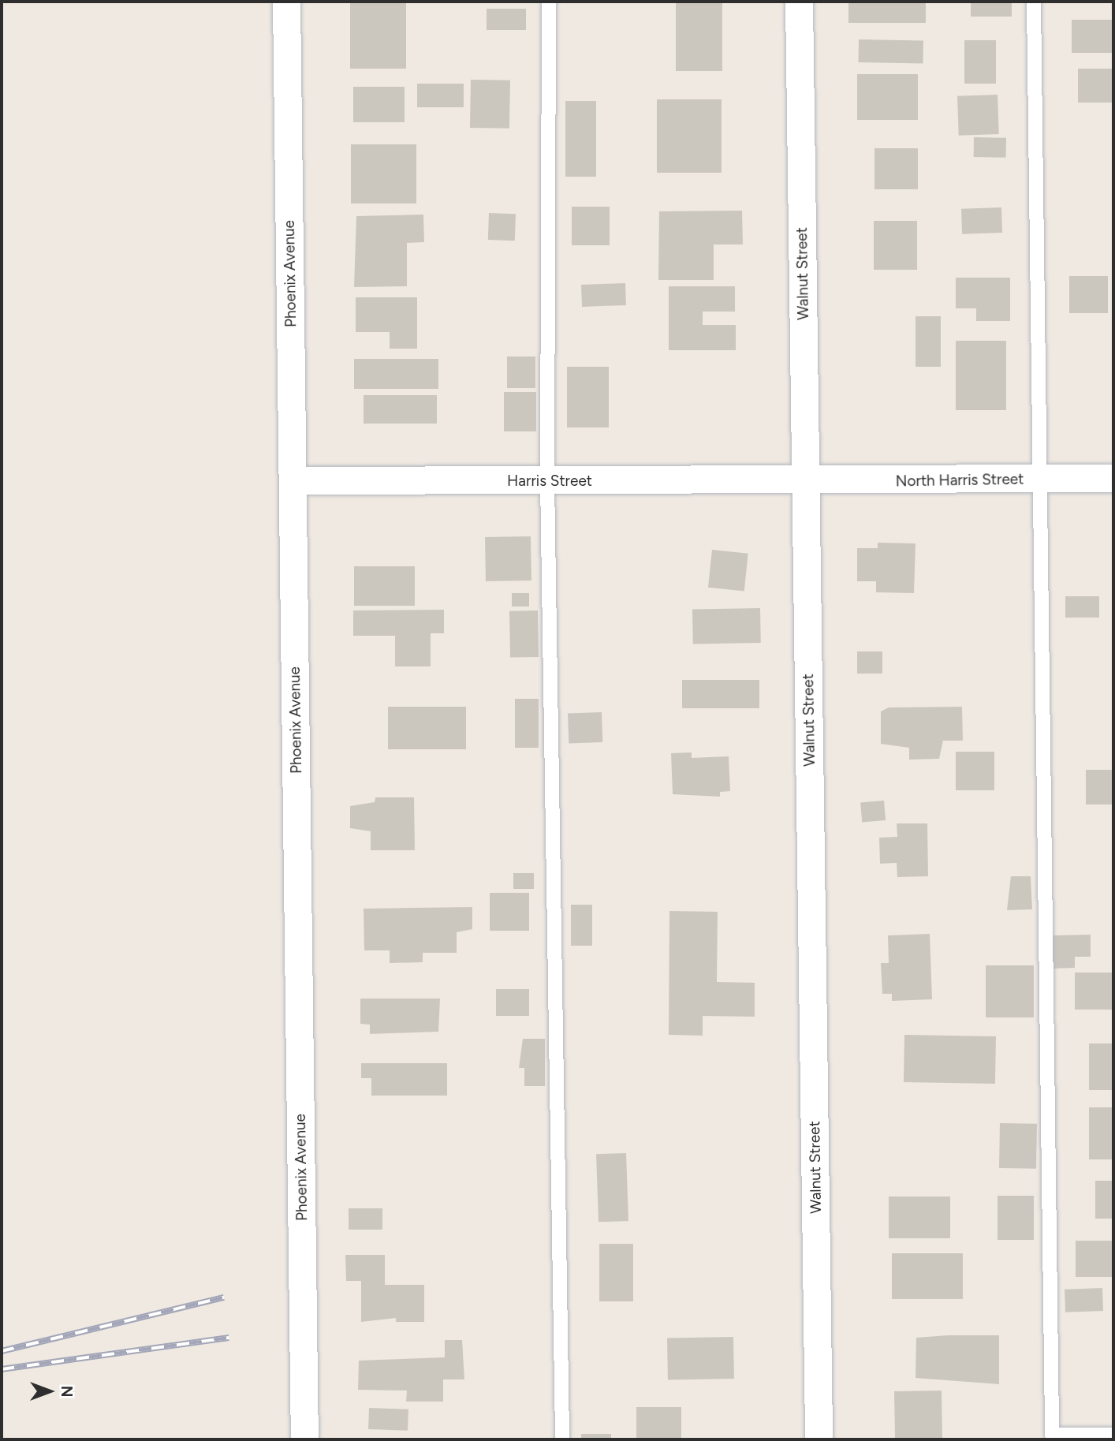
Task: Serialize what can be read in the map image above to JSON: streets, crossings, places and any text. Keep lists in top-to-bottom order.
{
  "streets": {
    "street": [
      "Phoenix Avenue",
      "Walnut Street",
      "North Harris Street",
      "Harris Street"
    ]
  },
  "crossings": [
    ["Phoenix Avenue", "Harris Street"],
    ["Walnut Street", "North Harris Street"],
    ["Walnut Street", "Harris Street"],
    ["North Harris Street", "Harris Street"]
  ],
  "north": "right"
}
